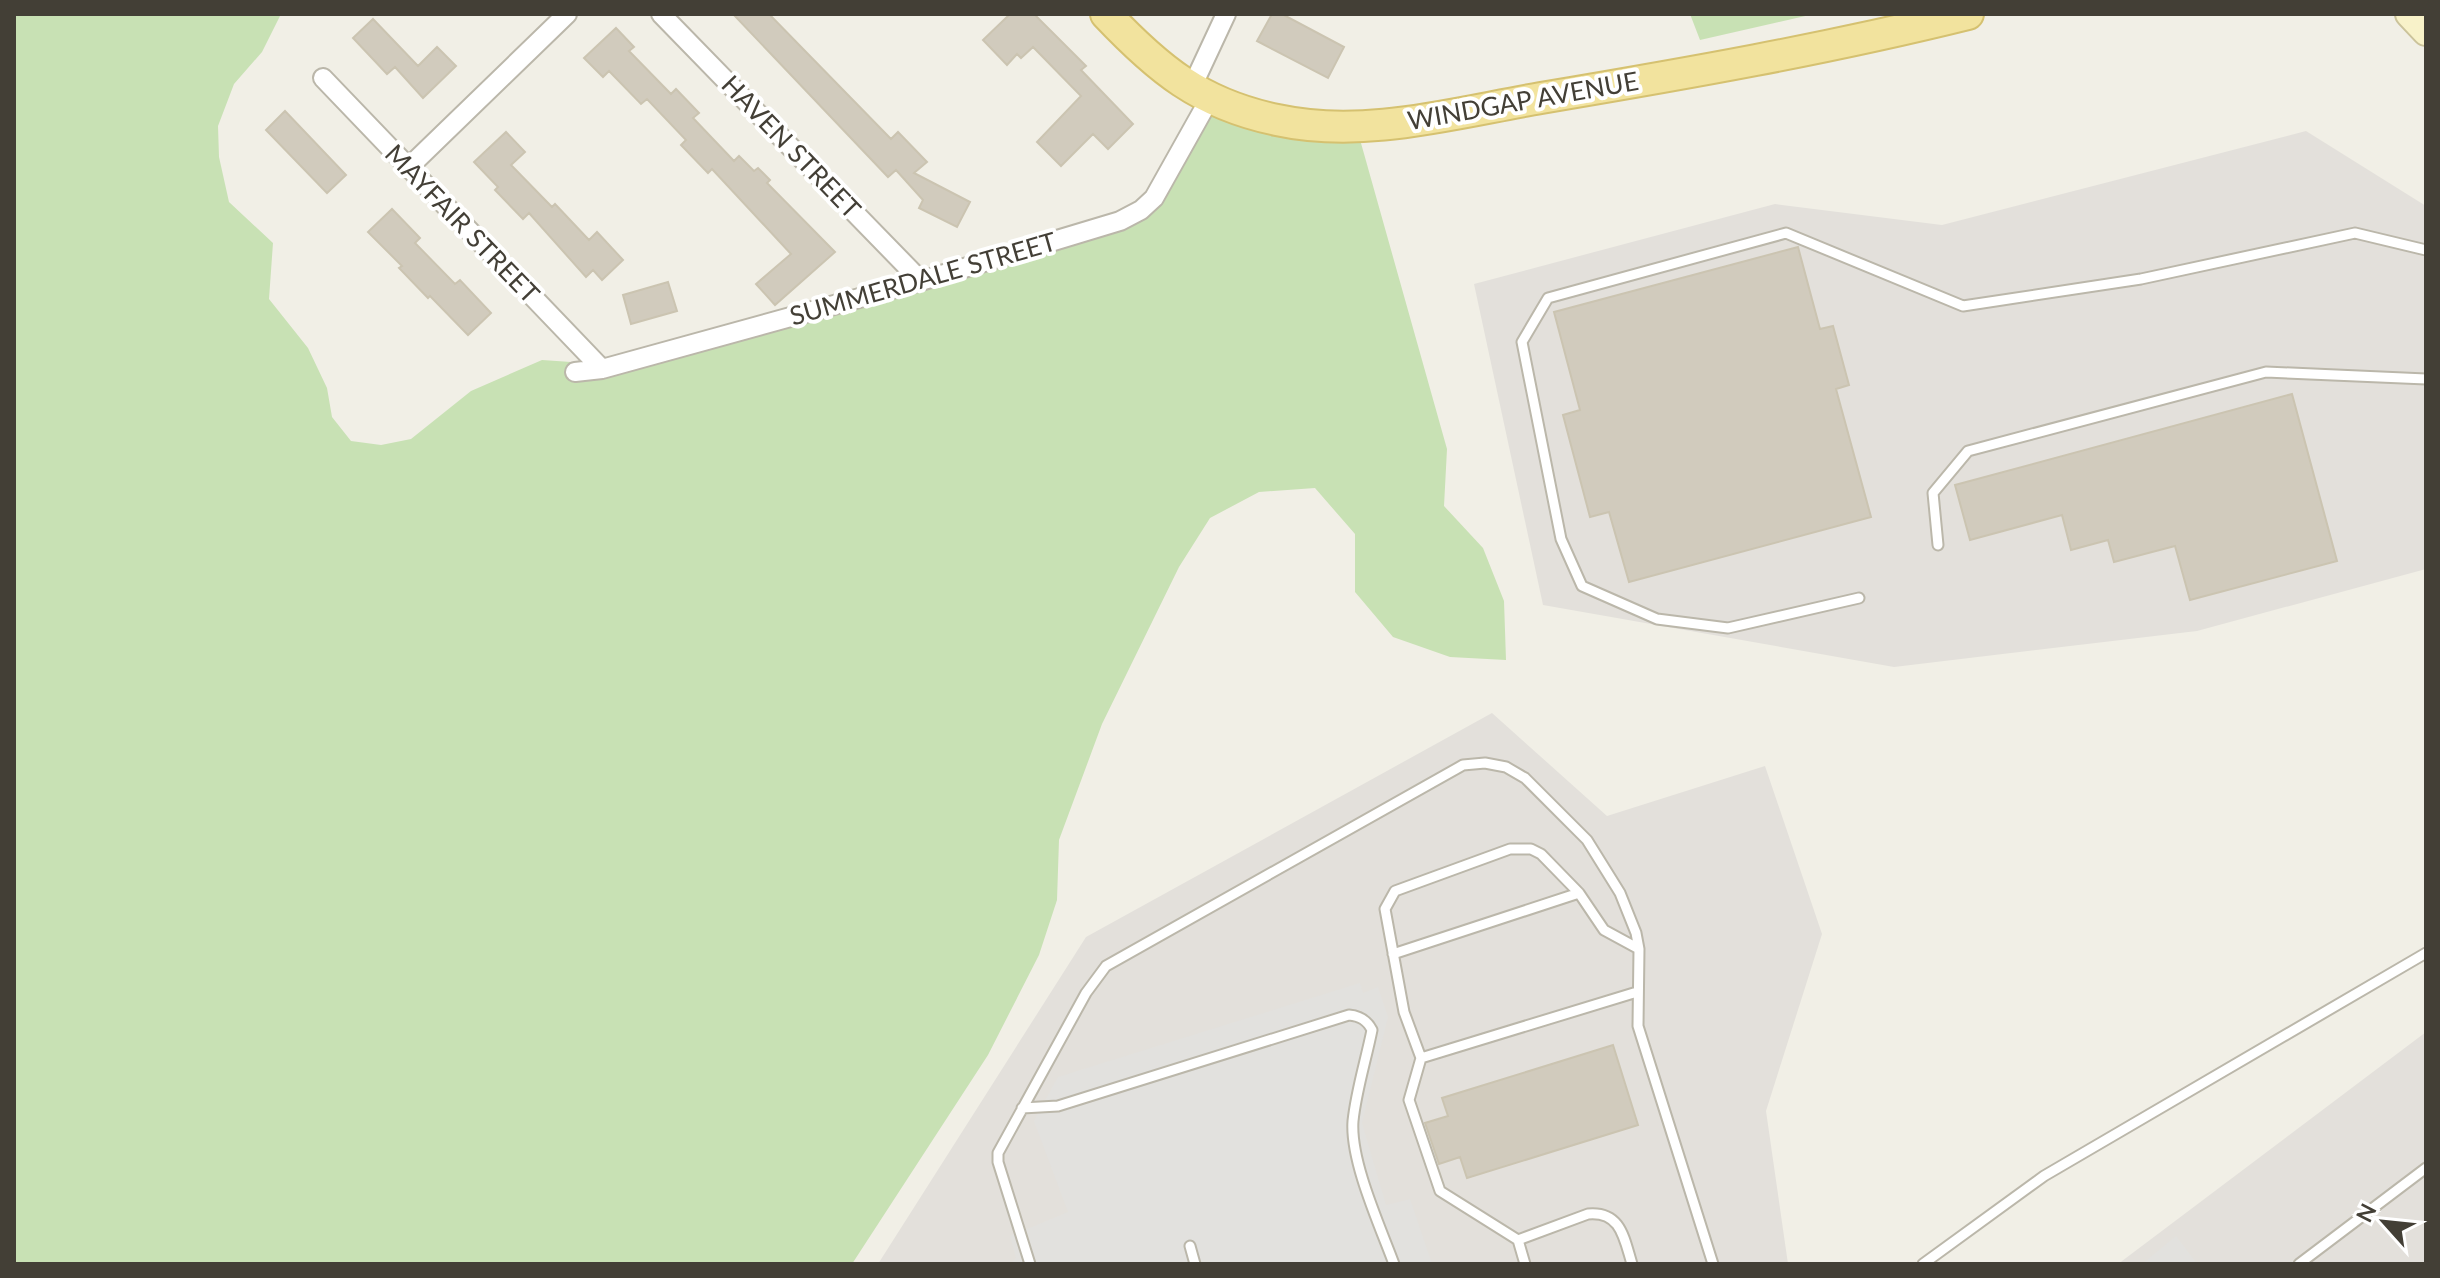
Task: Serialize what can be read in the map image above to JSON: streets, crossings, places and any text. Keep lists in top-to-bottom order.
{
  "streets": {
    "main road": ["WINDGAP AVENUE"],
    "street": ["HAVEN STREET", "MAYFAIR STREET", "SUMMERDALE STREET"]
  },
  "crossings": [
    ["WINDGAP AVENUE", "SUMMERDALE STREET"],
    ["HAVEN STREET", "SUMMERDALE STREET"],
    ["MAYFAIR STREET", "SUMMERDALE STREET"]
  ],
  "north": "top left"
}
